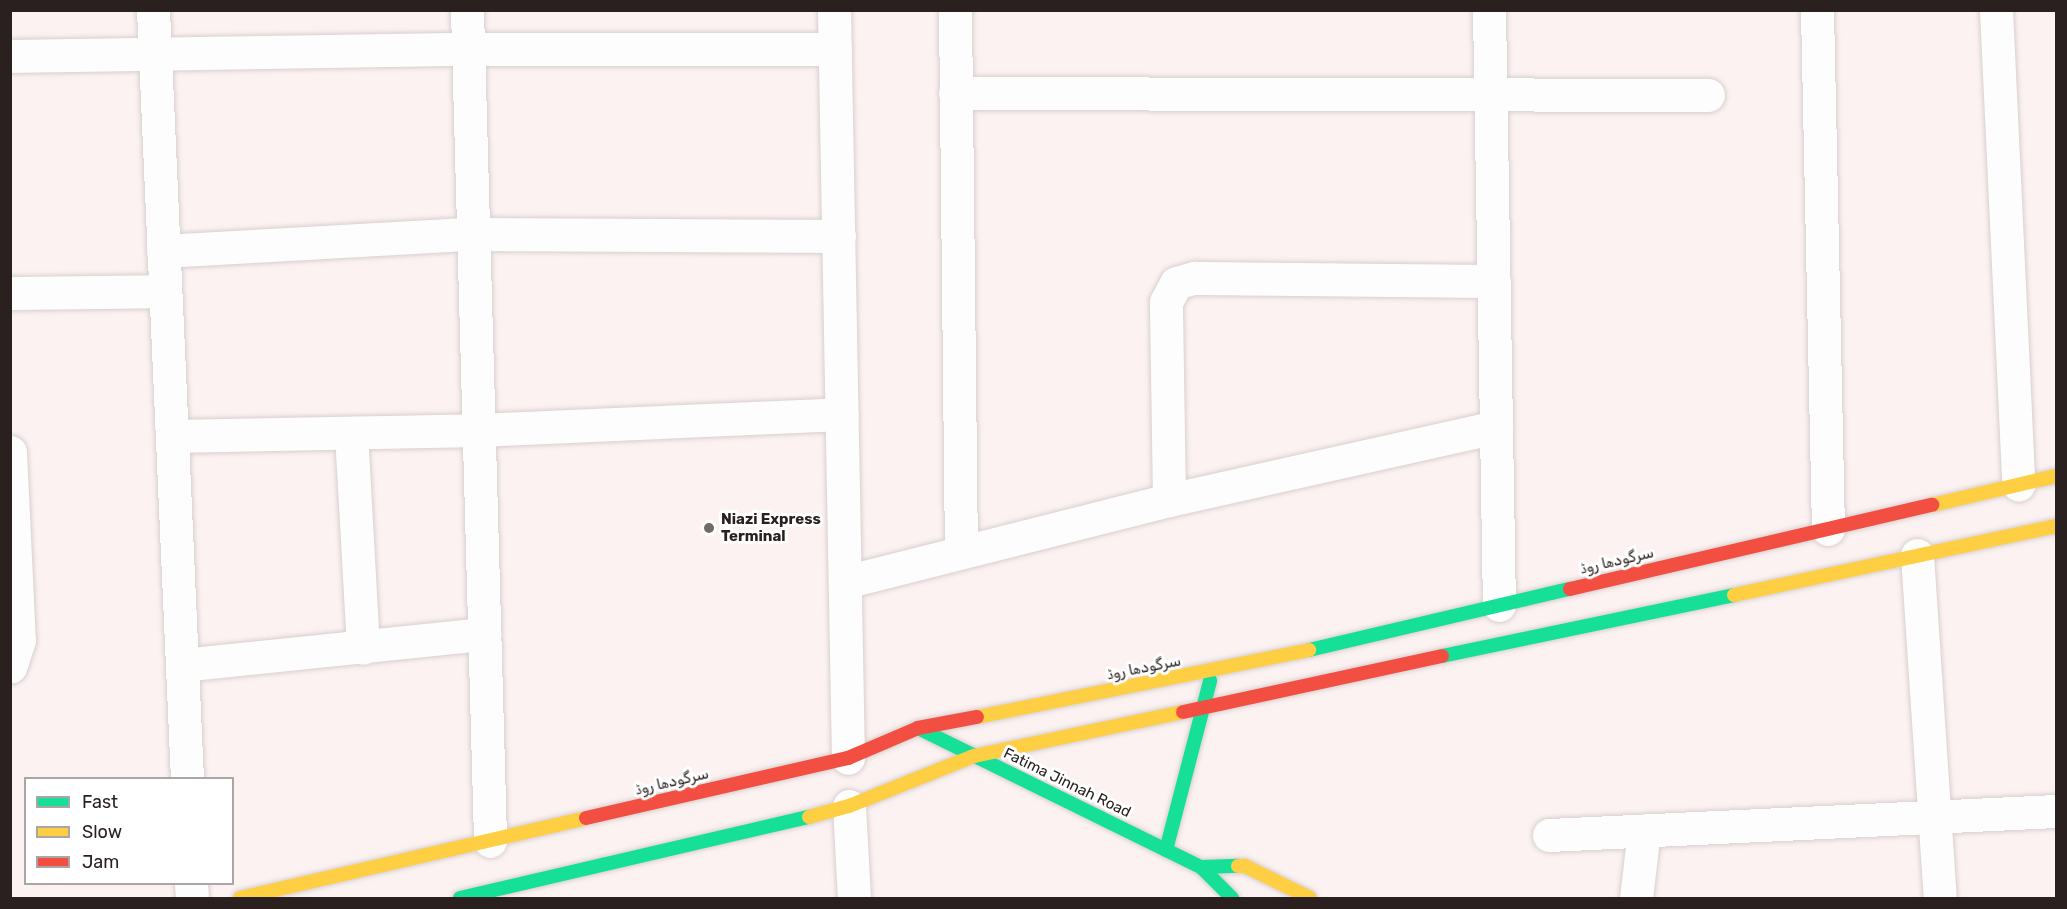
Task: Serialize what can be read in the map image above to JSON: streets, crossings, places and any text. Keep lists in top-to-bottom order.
{
  "streets": {
    "main road": ["سرگودھا روڈ", "Fatima Jinnah Road"]
  },
  "crossings": [
    ["سرگودھا روڈ", "Fatima Jinnah Road"]
  ],
  "places": ["Niazi Express Terminal"],
  "legend": ["Fast", "Slow", "Jam"]
}
